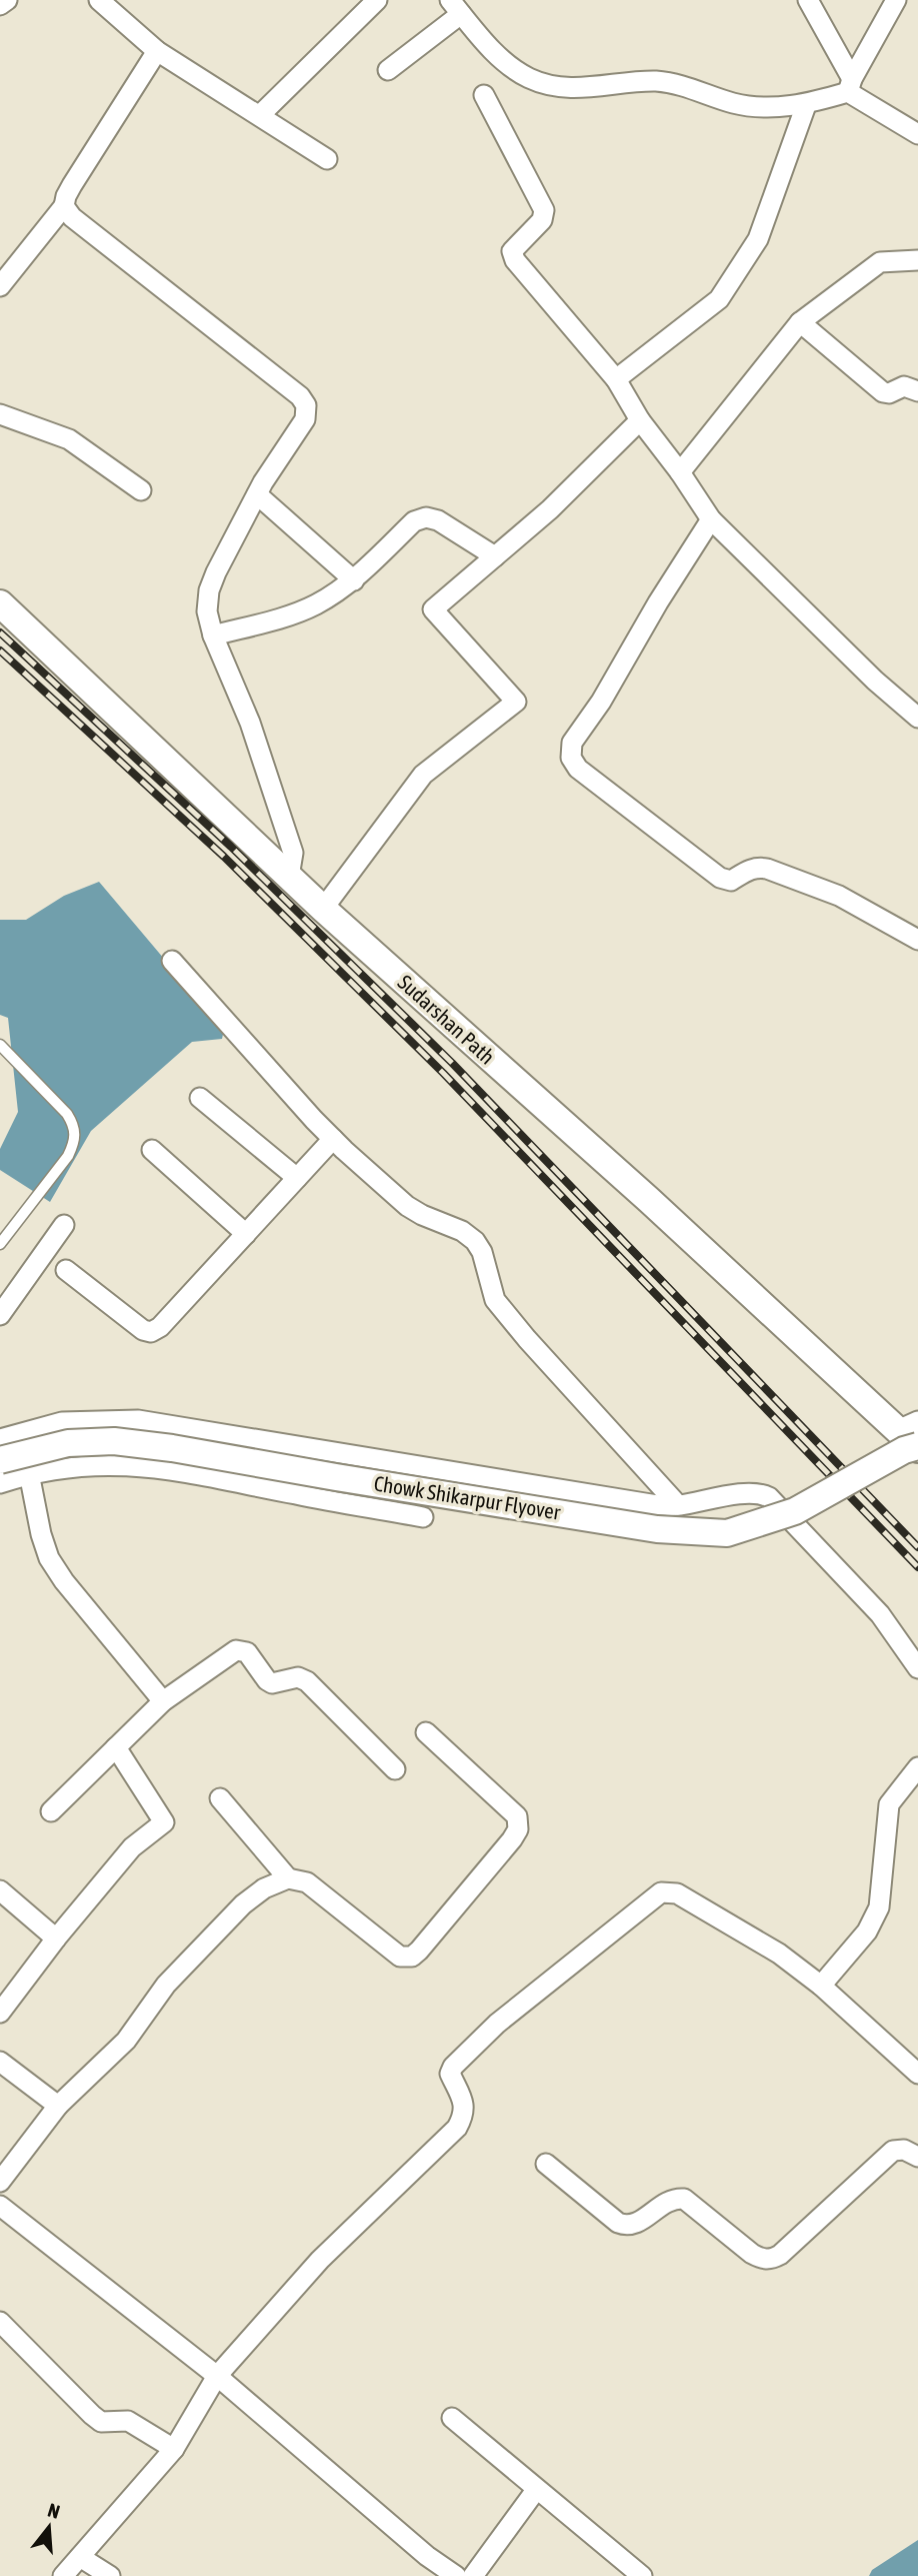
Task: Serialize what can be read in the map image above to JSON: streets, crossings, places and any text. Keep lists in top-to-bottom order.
{
  "streets": {
    "main road": ["Sudarshan Path", "Chowk Shikarpur Flyover"]
  },
  "crossings": [
    ["Sudarshan Path", "Chowk Shikarpur Flyover"]
  ],
  "north": "top"
}
